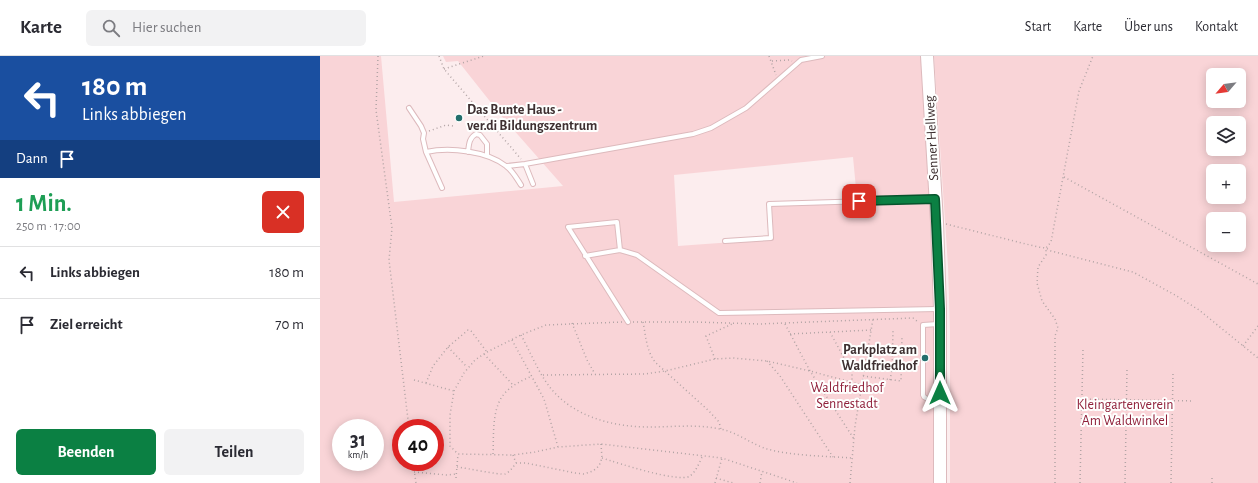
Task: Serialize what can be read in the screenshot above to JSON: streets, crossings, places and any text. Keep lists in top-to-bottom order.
{
  "streets": {
    "street": ["Senner Hellweg"]
  },
  "parks": ["Waldfriedhof Sennestadt", "Kleingartenverein Am Waldwinkel"],
  "places": ["Das Bunte Haus - ver.di Bildungszentrum", "Parkplatz am Waldfriedhof"],
  "north": "bottom left",
  "page": {
    "header": "Karte",
    "search": "Hier suchen",
    "nav": [
      "Start",
      "Karte",
      "Über uns",
      "Kontakt"
    ],
    "turn": ["180 m", "Links abbiegen"],
    "map_buttons": ["+", "−"],
    "then": "Dann",
    "heading": ["1 Min.", "250 m · 17:00"],
    "list": [
      {
        "name": "Links abbiegen",
        "value": "180 m"
      },
      {
        "name": "Ziel erreicht",
        "value": "70 m"
      }
    ],
    "speed": "31 km/h",
    "limit": "40",
    "buttons": ["Beenden", "Teilen"]
  }
}
